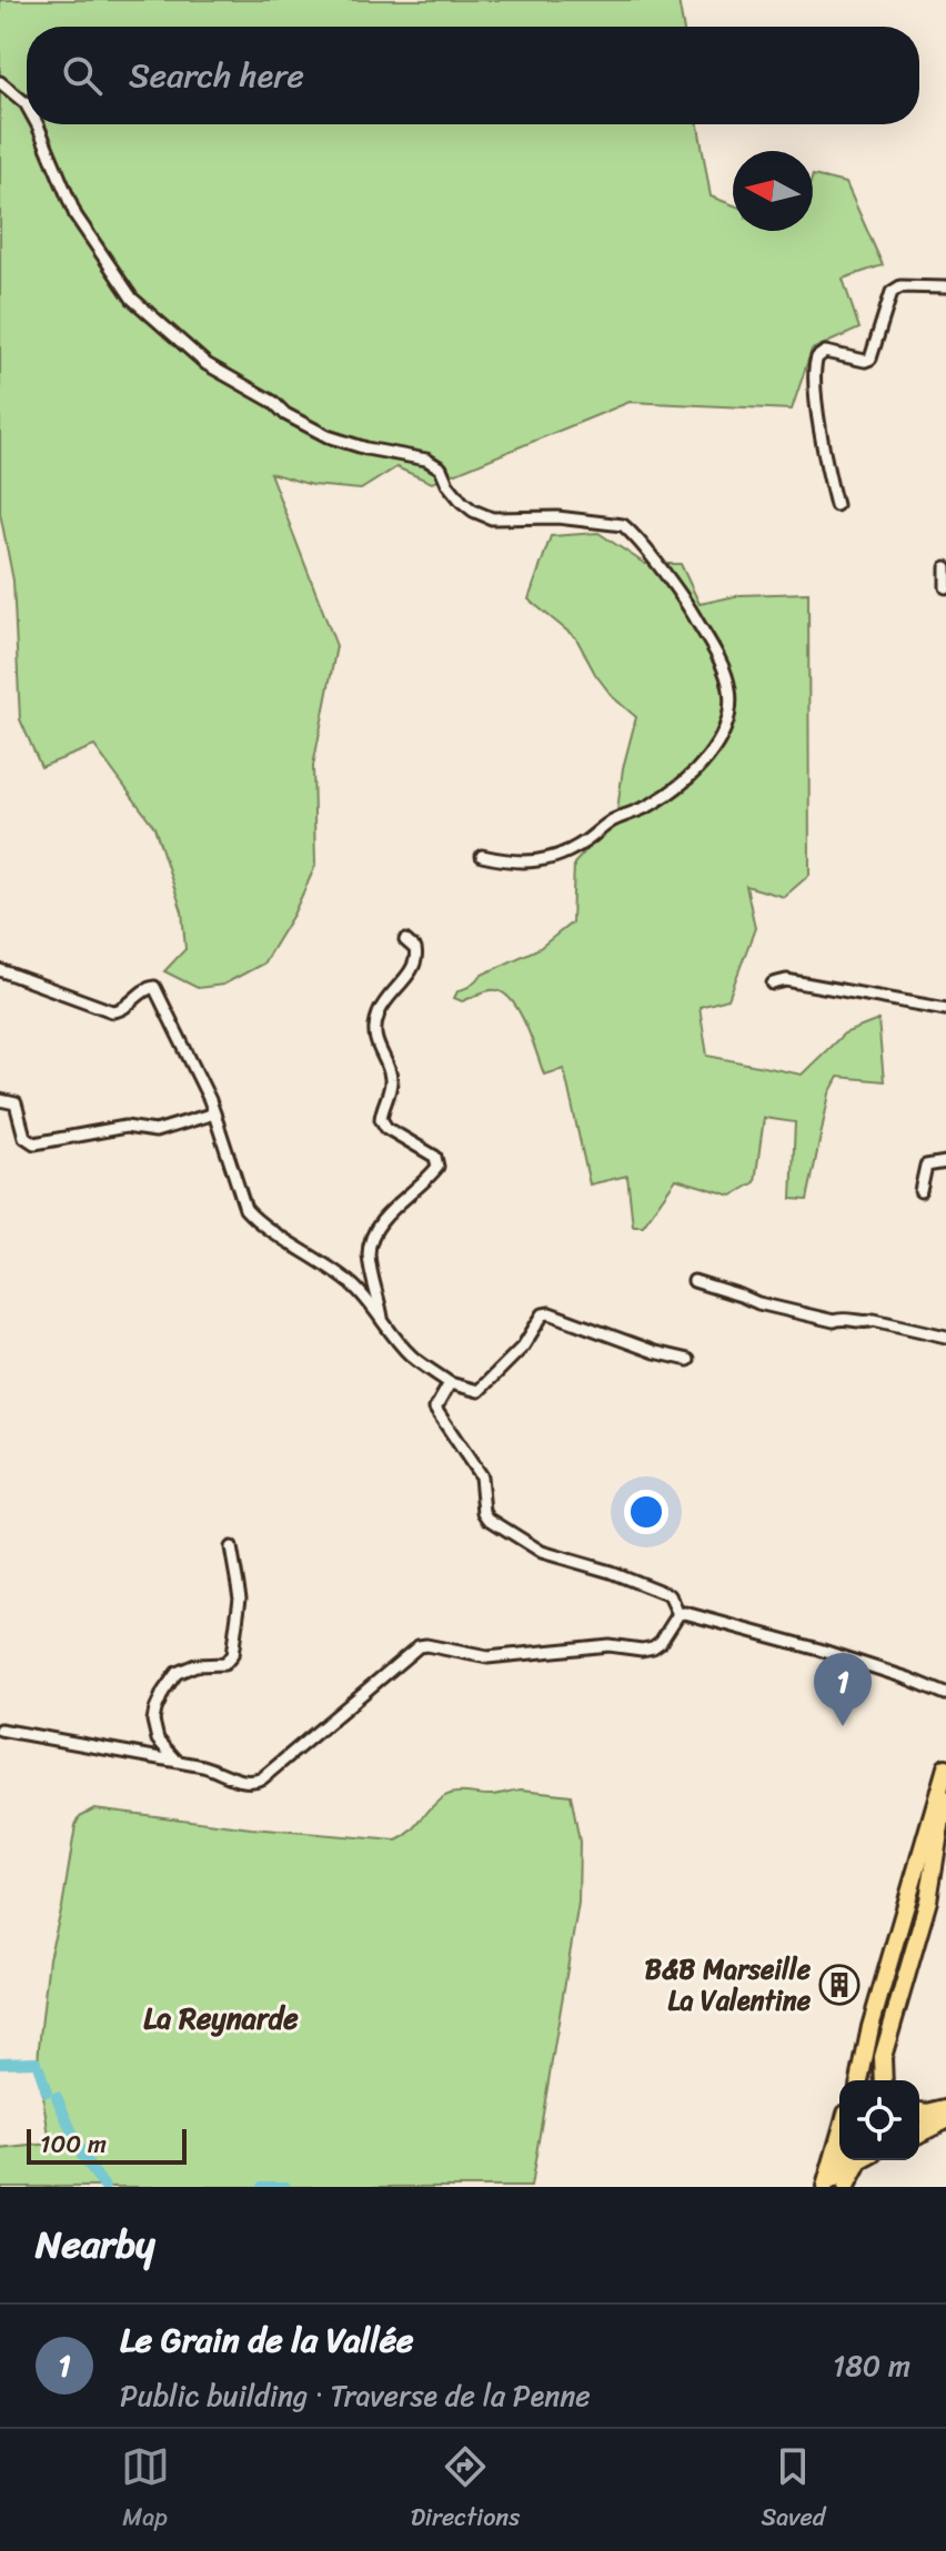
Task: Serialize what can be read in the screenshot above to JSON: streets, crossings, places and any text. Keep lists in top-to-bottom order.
{
  "districts": ["La Reynarde"],
  "places": {
    "building": ["B&B Marseille La Valentine"]
  },
  "scale_bar": "100 m",
  "north": "left",
  "page": {
    "search": "Search here",
    "pins": "1",
    "scale": "100 m",
    "heading": "Nearby",
    "list": [
      {
        "mark": "1",
        "name": "Le Grain de la Vallée",
        "note": "Public building · Traverse de la Penne",
        "value": "180 m"
      }
    ],
    "nav": ["Map", "Directions", "Saved"]
  }
}
